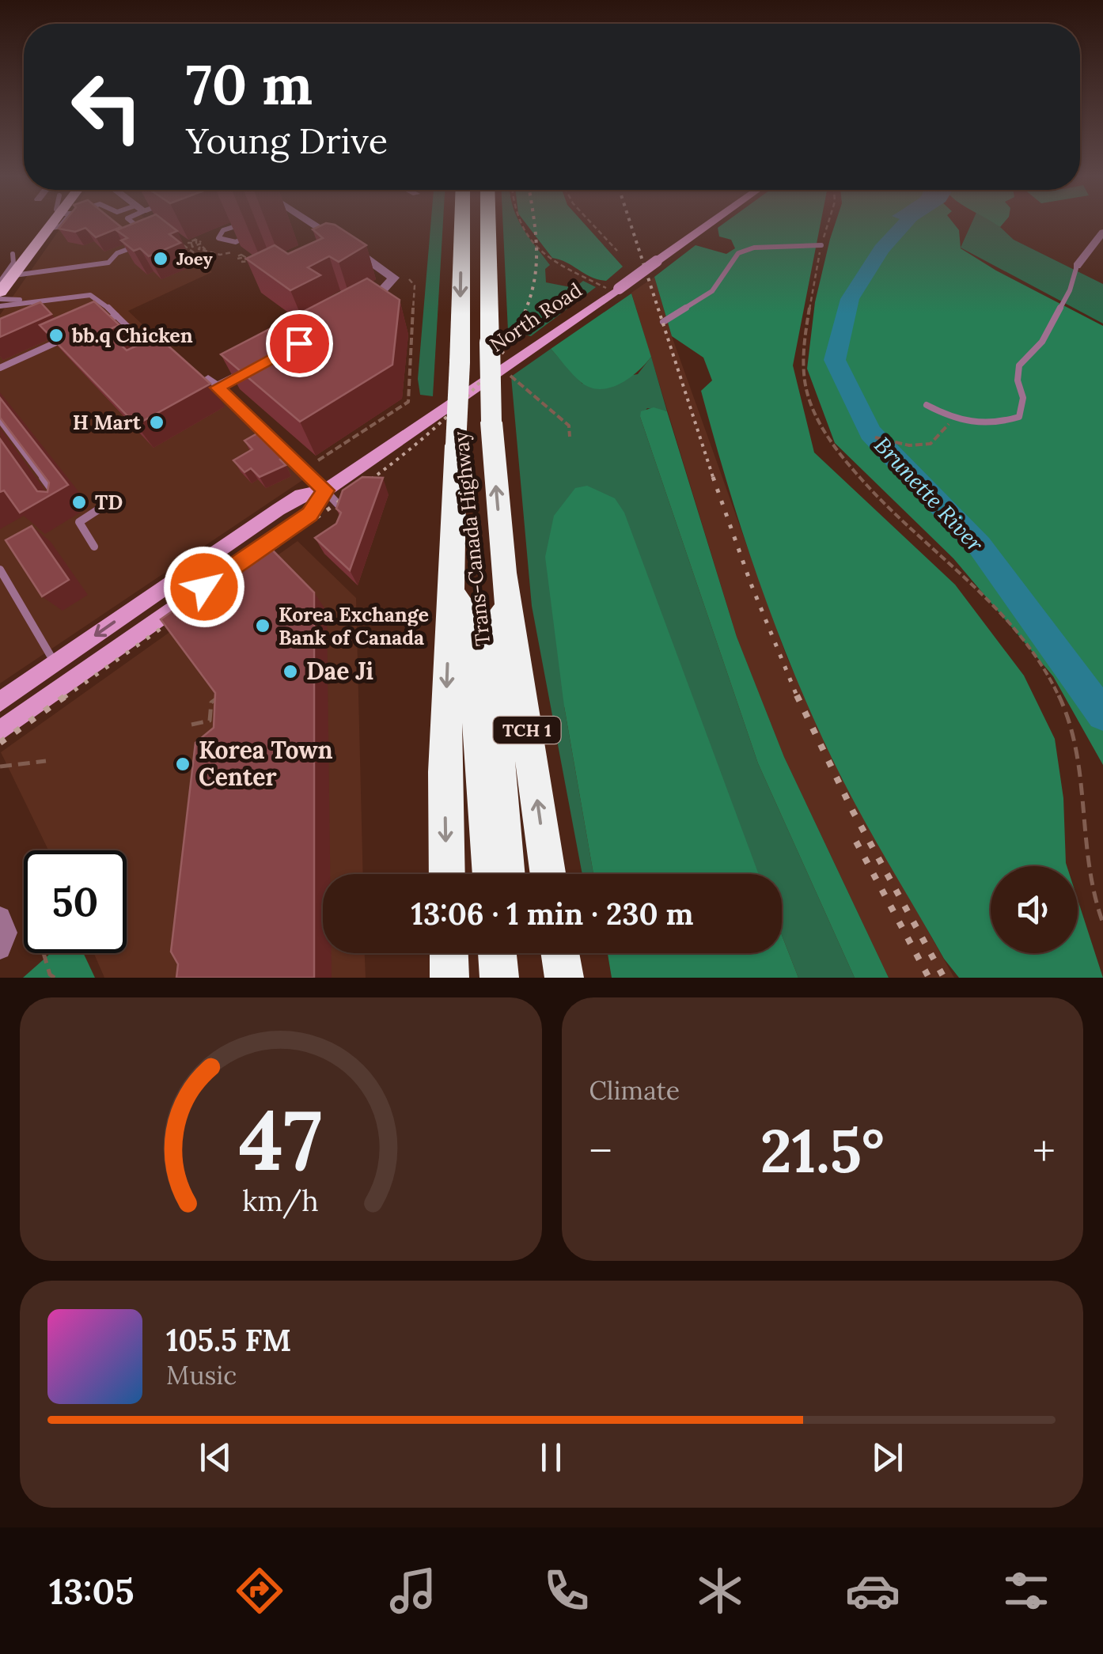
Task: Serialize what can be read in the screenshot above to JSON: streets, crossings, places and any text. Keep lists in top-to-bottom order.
{
  "streets": {
    "highway": ["Trans-Canada Highway", "TCH 1"],
    "main road": ["North Road"]
  },
  "water": ["Brunette River"],
  "places": [
    "Joey",
    "bb.q Chicken",
    "H Mart",
    "TD",
    "Korea Exchange Bank of Canada",
    "Dae Ji",
    "Korea Town Center"
  ],
  "page": {
    "turn": ["70 m", "Young Drive"],
    "limit": "50",
    "trip": "13:06 · 1 min · 230 m",
    "tile": "Climate",
    "heat": ["−", "21.5°", "+"],
    "song": ["105.5 FM", "Music"],
    "tabs": "13:05",
    "gauge": ["47", "km/h"]
  }
}
